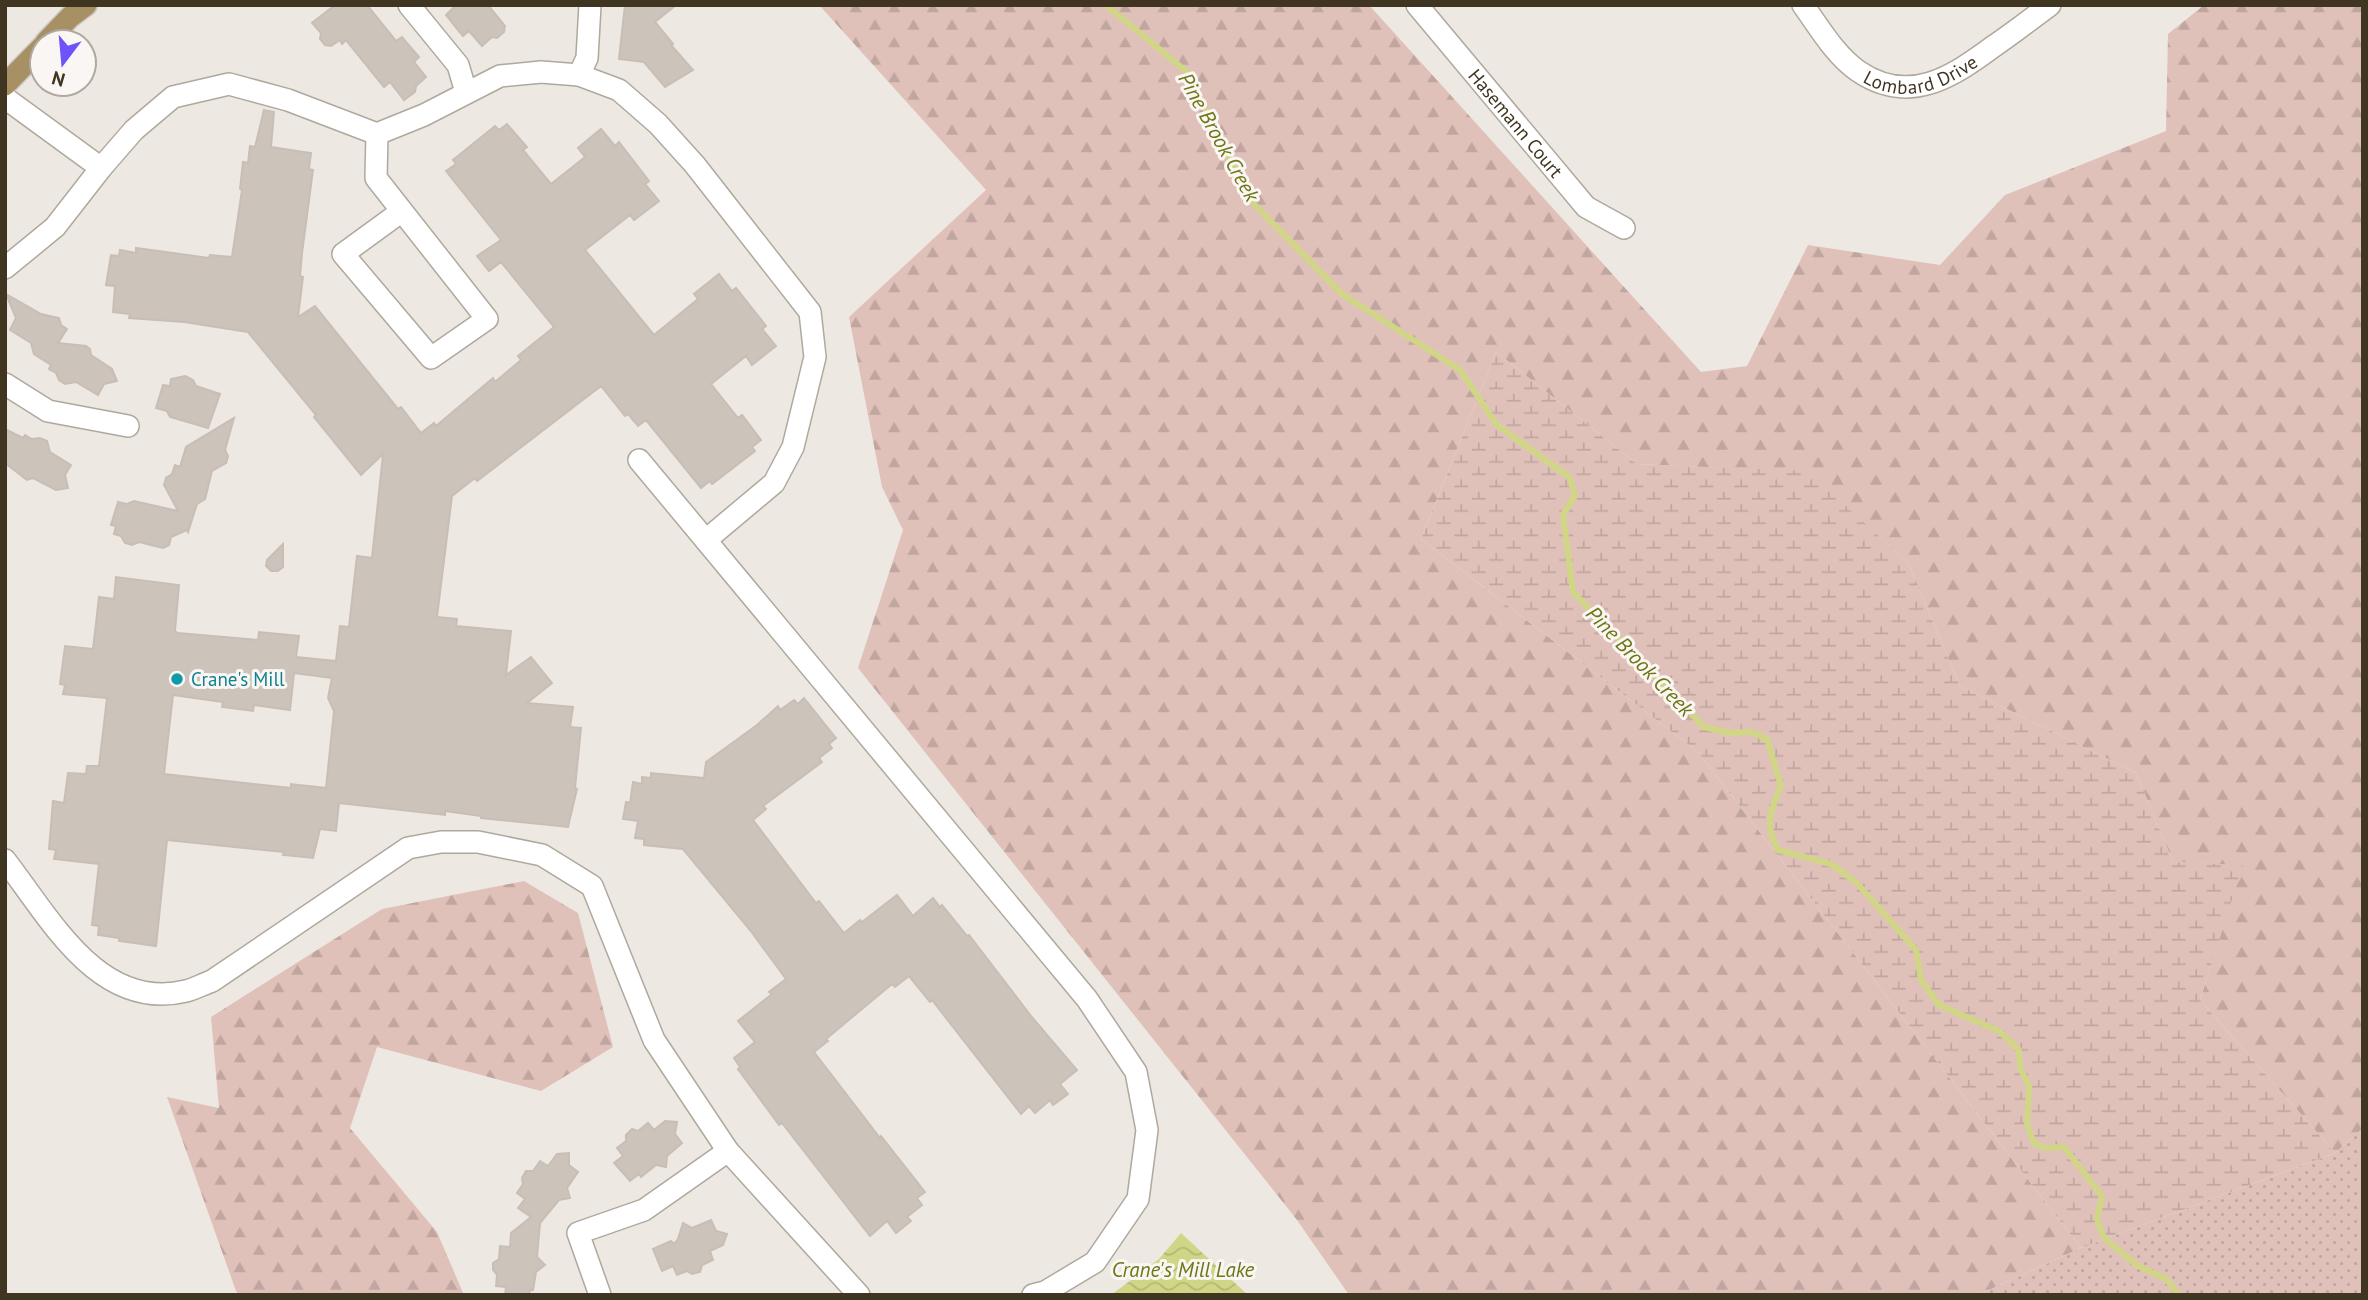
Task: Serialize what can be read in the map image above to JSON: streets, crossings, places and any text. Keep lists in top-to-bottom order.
{
  "streets": {
    "street": ["Lombard Drive", "Hasemann Court"]
  },
  "water": ["Pine Brook Creek", "Crane's Mill Lake"],
  "places": ["Crane's Mill"],
  "north": "bottom"
}
